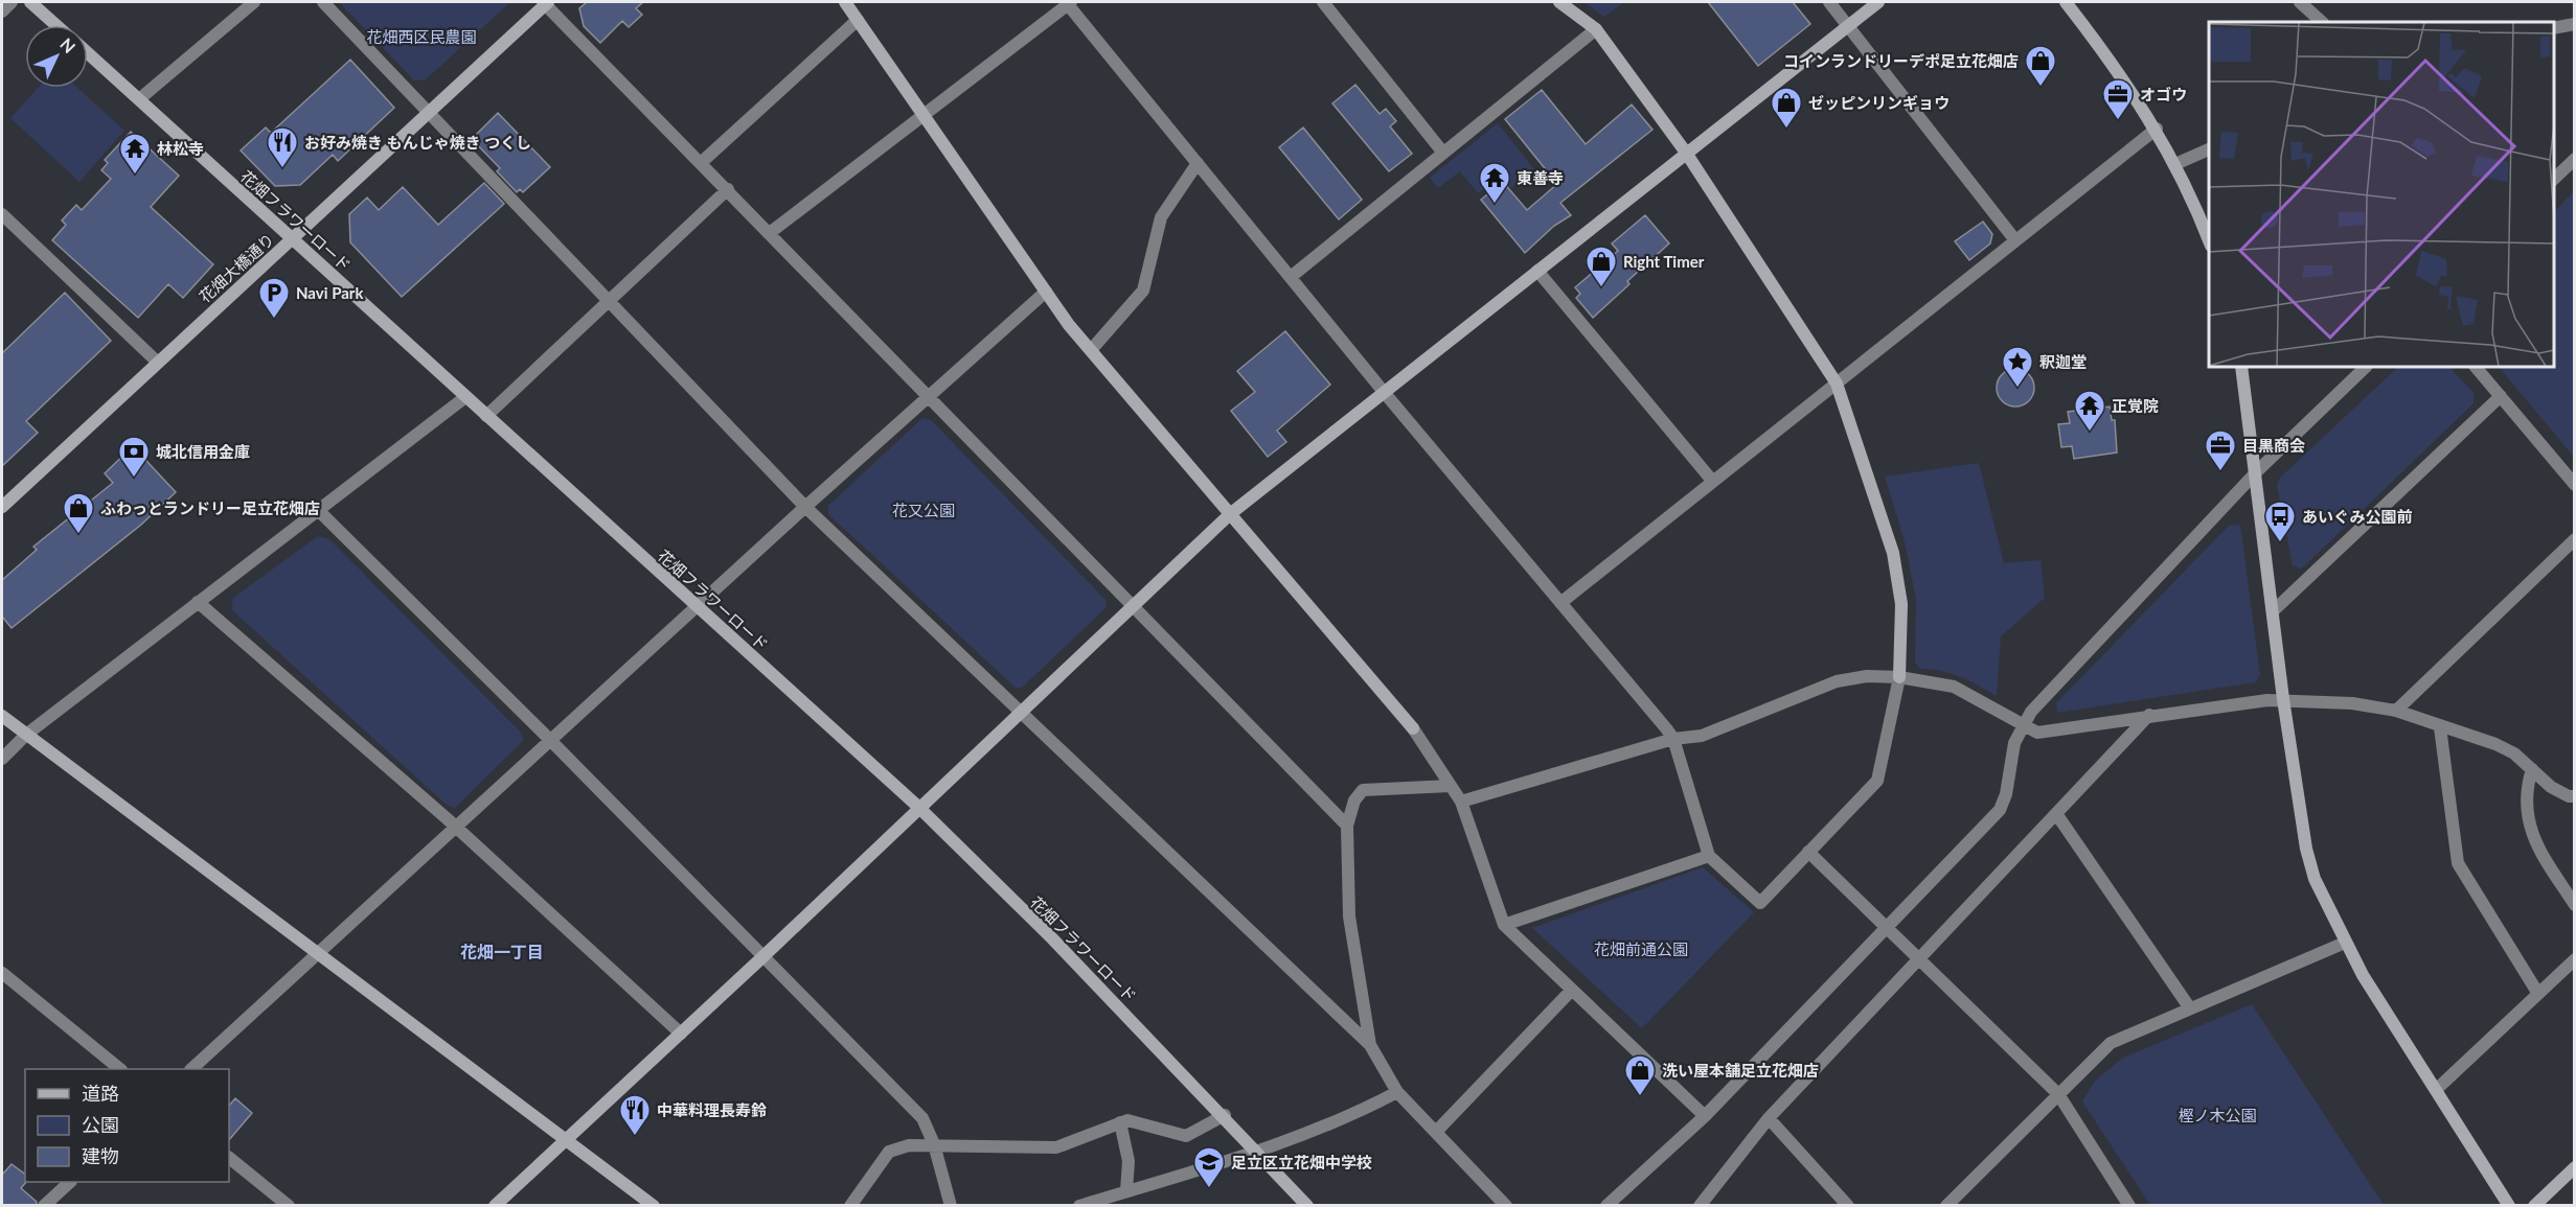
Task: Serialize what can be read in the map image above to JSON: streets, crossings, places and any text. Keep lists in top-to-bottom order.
{
  "streets": {
    "street": ["花畑フラワーロード", "花畑大橋通り"]
  },
  "crossings": [
    ["花畑フラワーロード", "花畑大橋通り"]
  ],
  "districts": ["花畑一丁目"],
  "parks": [
    "花畑西区民農園",
    "花又公園",
    "花畑前通公園",
    "樫ノ木公園"
  ],
  "places": {
    "shop": [
      "コインランドリーデポ足立花畑店",
      "ゼッピンリンギョウ",
      "Right Timer",
      "ふわっとランドリー足立花畑店",
      "洗い屋本舗足立花畑店"
    ],
    "office": ["オゴウ", "目黒商会"],
    "restaurant": ["お好み焼き もんじゃ焼き つくし", "中華料理長寿鈴"],
    "temple": ["林松寺", "東善寺", "正覚院"],
    "parking": ["Navi Park"],
    "place": ["釈迦堂"],
    "bank": ["城北信用金庫"],
    "bus stop": ["あいぐみ公園前"],
    "school or university": ["足立区立花畑中学校"]
  },
  "legend": ["道路", "公園", "建物"],
  "north": "top right"
}
